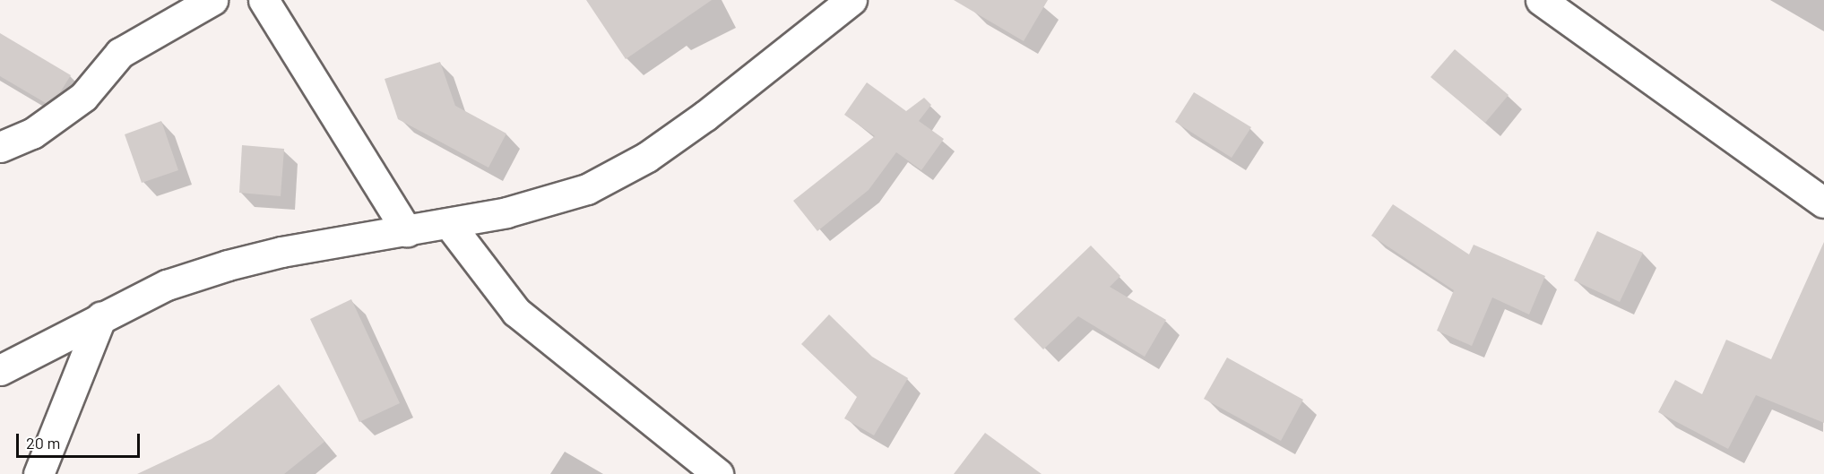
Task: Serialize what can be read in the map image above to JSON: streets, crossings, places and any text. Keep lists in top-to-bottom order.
{
  "scale_bar": "20 m"
}
